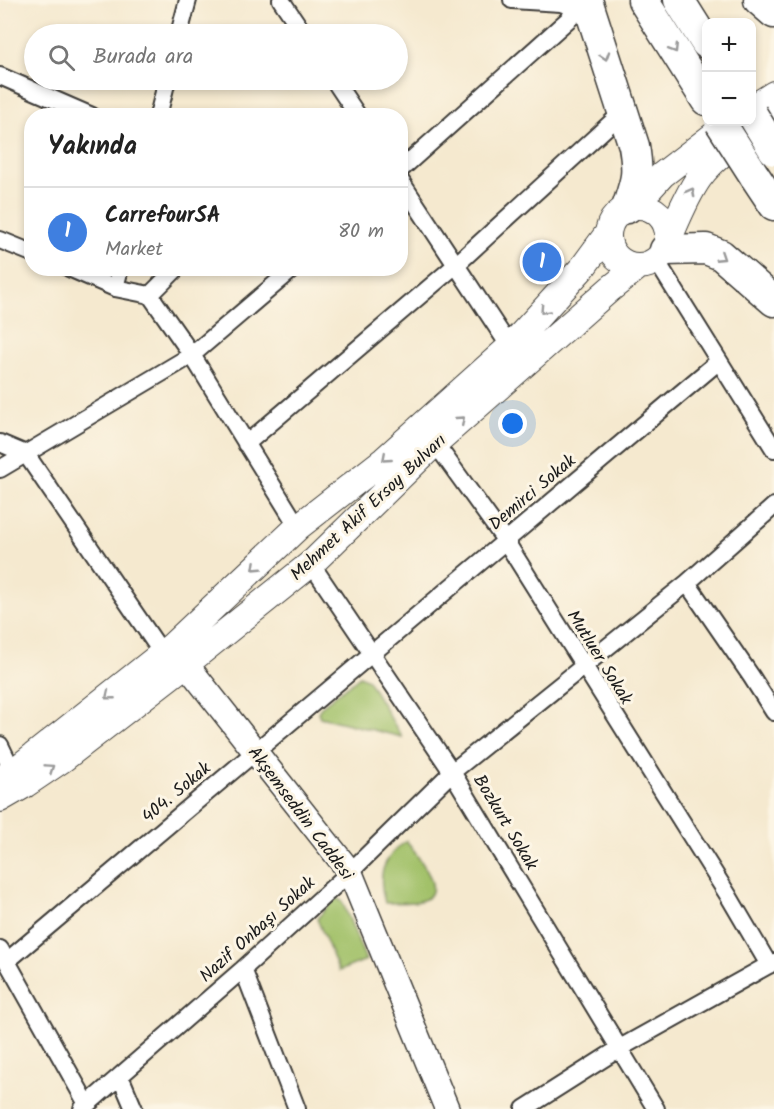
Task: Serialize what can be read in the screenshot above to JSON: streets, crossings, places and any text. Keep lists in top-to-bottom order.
{
  "streets": {
    "main road": ["Mehmet Akif Ersoy Bulvarı", "Akşemseddin Caddesi"],
    "street": [
      "Demirci Sokak",
      "Mutluer Sokak",
      "404. Sokak",
      "Bozkurt Sokak",
      "Nazif Onbaşı Sokak"
    ]
  },
  "crossings": [
    ["Demirci Sokak", "Mutluer Sokak"],
    ["Demirci Sokak", "404. Sokak"],
    ["Demirci Sokak", "Bozkurt Sokak"],
    ["Mehmet Akif Ersoy Bulvarı", "Mutluer Sokak"],
    ["Mehmet Akif Ersoy Bulvarı", "Akşemseddin Caddesi"],
    ["Mehmet Akif Ersoy Bulvarı", "Bozkurt Sokak"],
    ["Mutluer Sokak", "Nazif Onbaşı Sokak"],
    ["404. Sokak", "Akşemseddin Caddesi"],
    ["404. Sokak", "Bozkurt Sokak"],
    ["Akşemseddin Caddesi", "Nazif Onbaşı Sokak"],
    ["Bozkurt Sokak", "Nazif Onbaşı Sokak"]
  ],
  "page": {
    "map_buttons": ["+", "−"],
    "search": "Burada ara",
    "heading": "Yakında",
    "list": [
      {
        "mark": "1",
        "name": "CarrefourSA",
        "note": "Market",
        "value": "80 m"
      }
    ],
    "pins": "1"
  }
}
